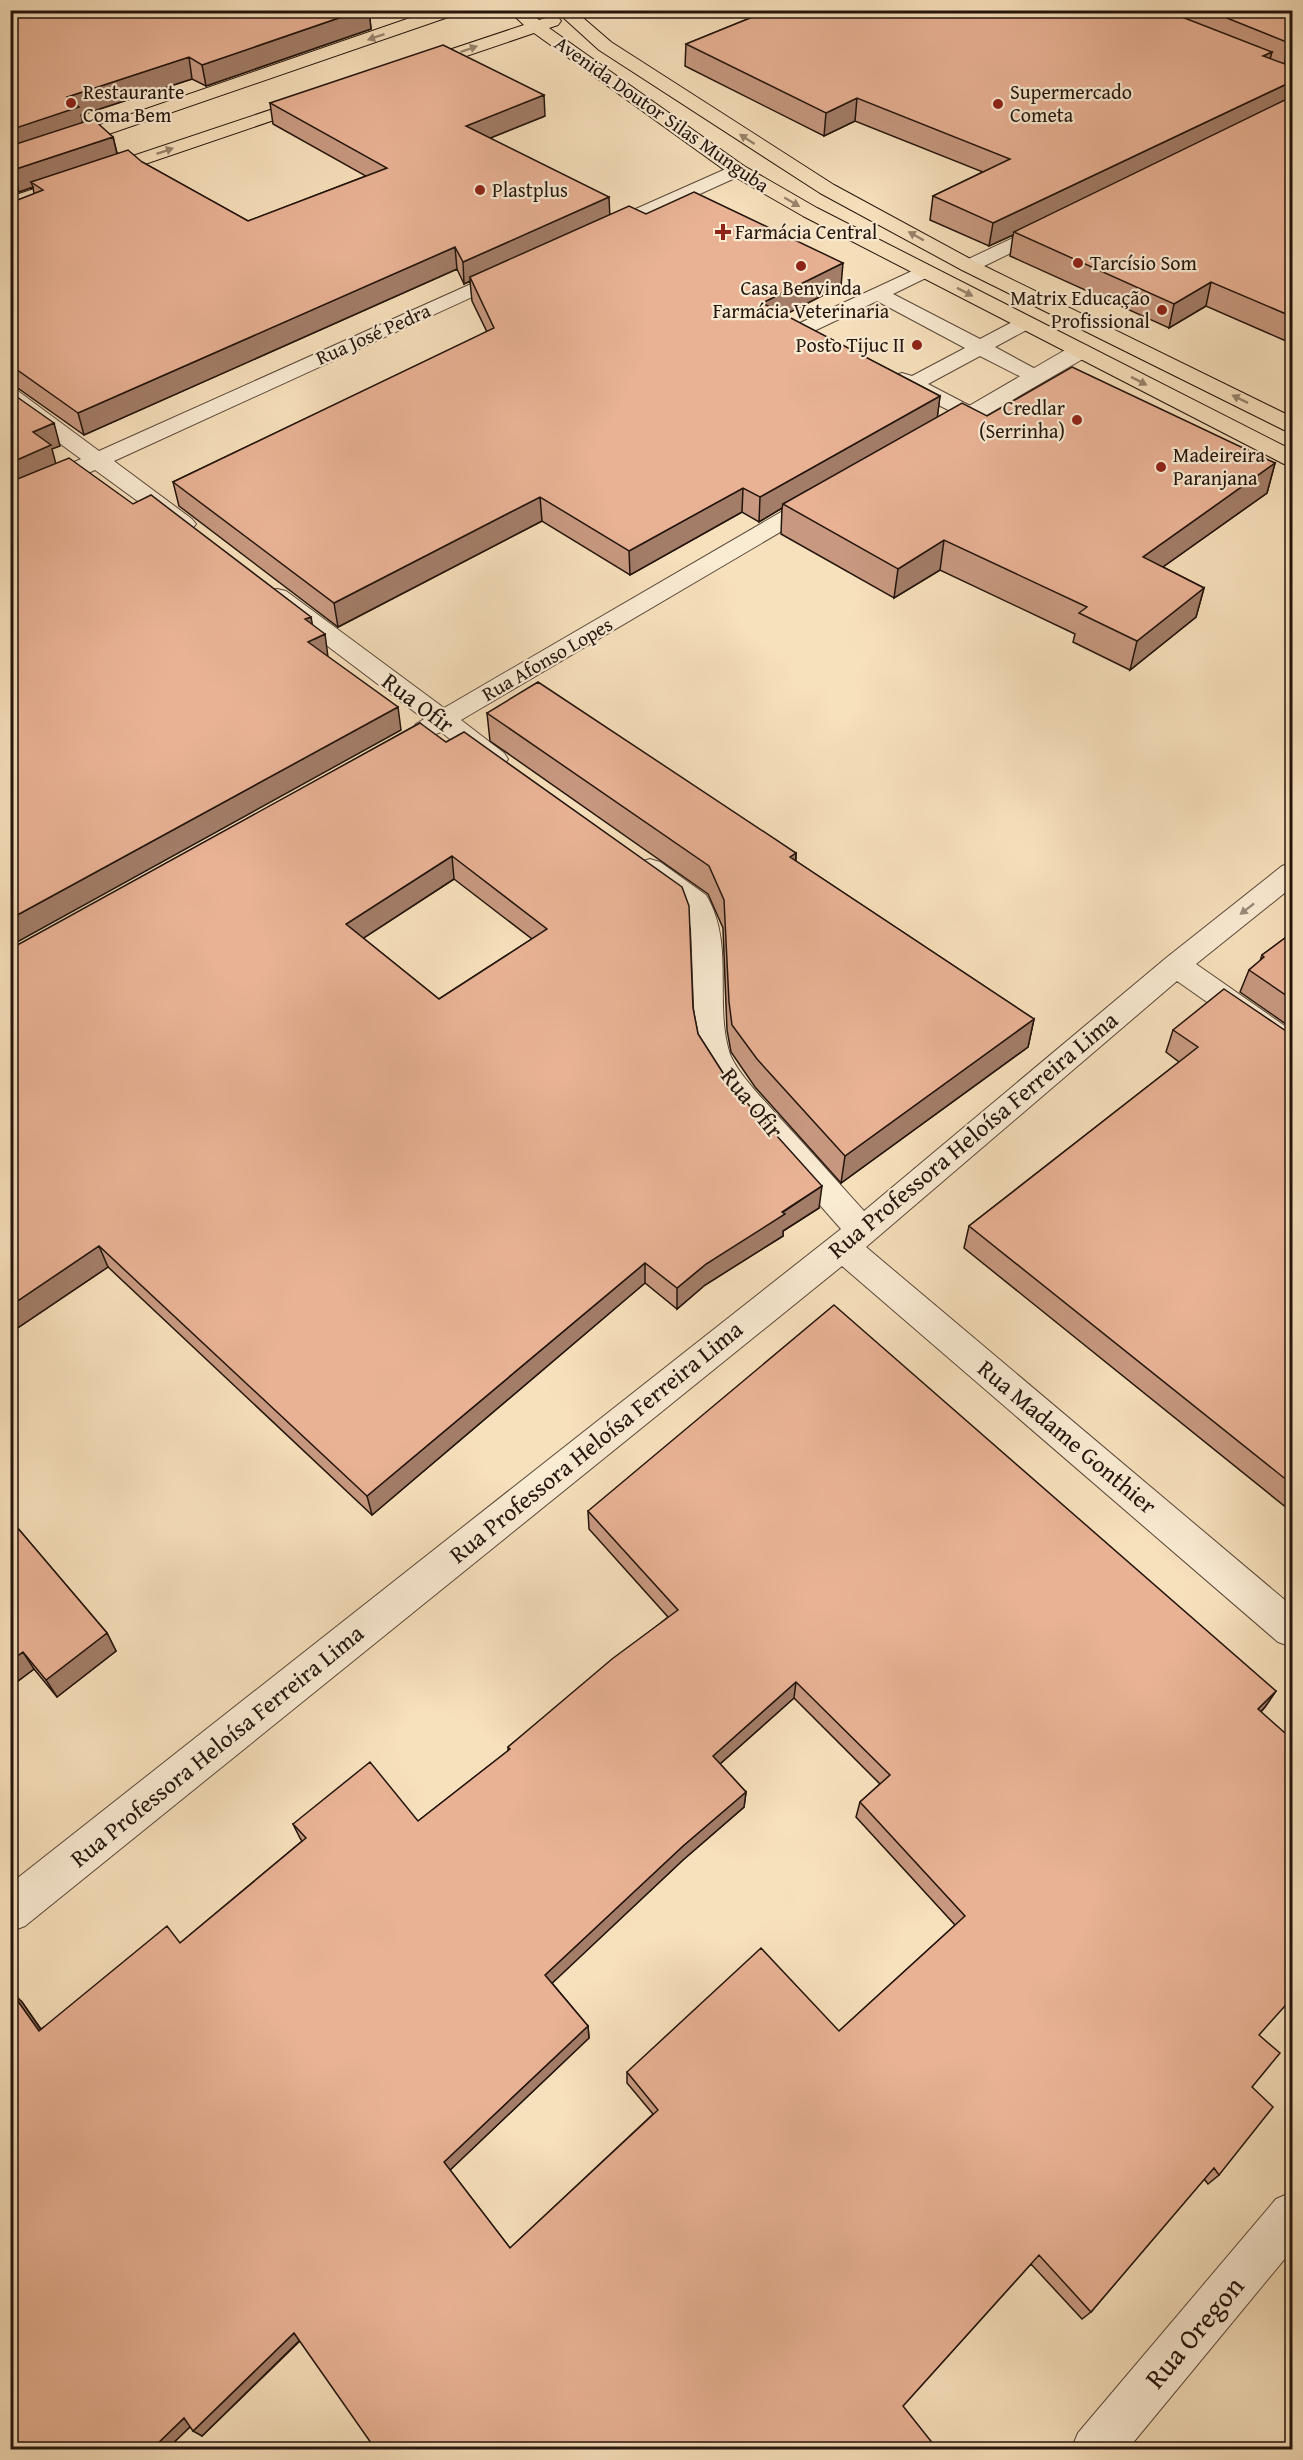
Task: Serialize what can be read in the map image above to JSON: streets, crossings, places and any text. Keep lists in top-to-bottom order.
{
  "streets": {
    "main road": ["Avenida Doutor Silas Munguba"],
    "street": [
      "Rua José Pedra",
      "Rua Afonso Lopes",
      "Rua Ofir",
      "Rua Professora Heloísa Ferreira Lima",
      "Rua Madame Gonthier",
      "Rua Oregon"
    ]
  },
  "crossings": [
    ["Rua Afonso Lopes", "Rua Ofir"],
    ["Rua Ofir", "Rua Professora Heloísa Ferreira Lima"],
    ["Rua Ofir", "Rua Madame Gonthier"],
    ["Rua Professora Heloísa Ferreira Lima", "Rua Madame Gonthier"]
  ],
  "places": {
    "other": [
      "Restaurante Coma Bem",
      "Supermercado Cometa",
      "Plastplus",
      "Tarcísio Som",
      "Casa Benvinda Farmácia Veterinaria",
      "Matrix Educação Profissional",
      "Posto Tijuc II",
      "Credlar (Serrinha)",
      "Madeireira Paranjana"
    ],
    "health": ["Farmácia Central"]
  }
}
